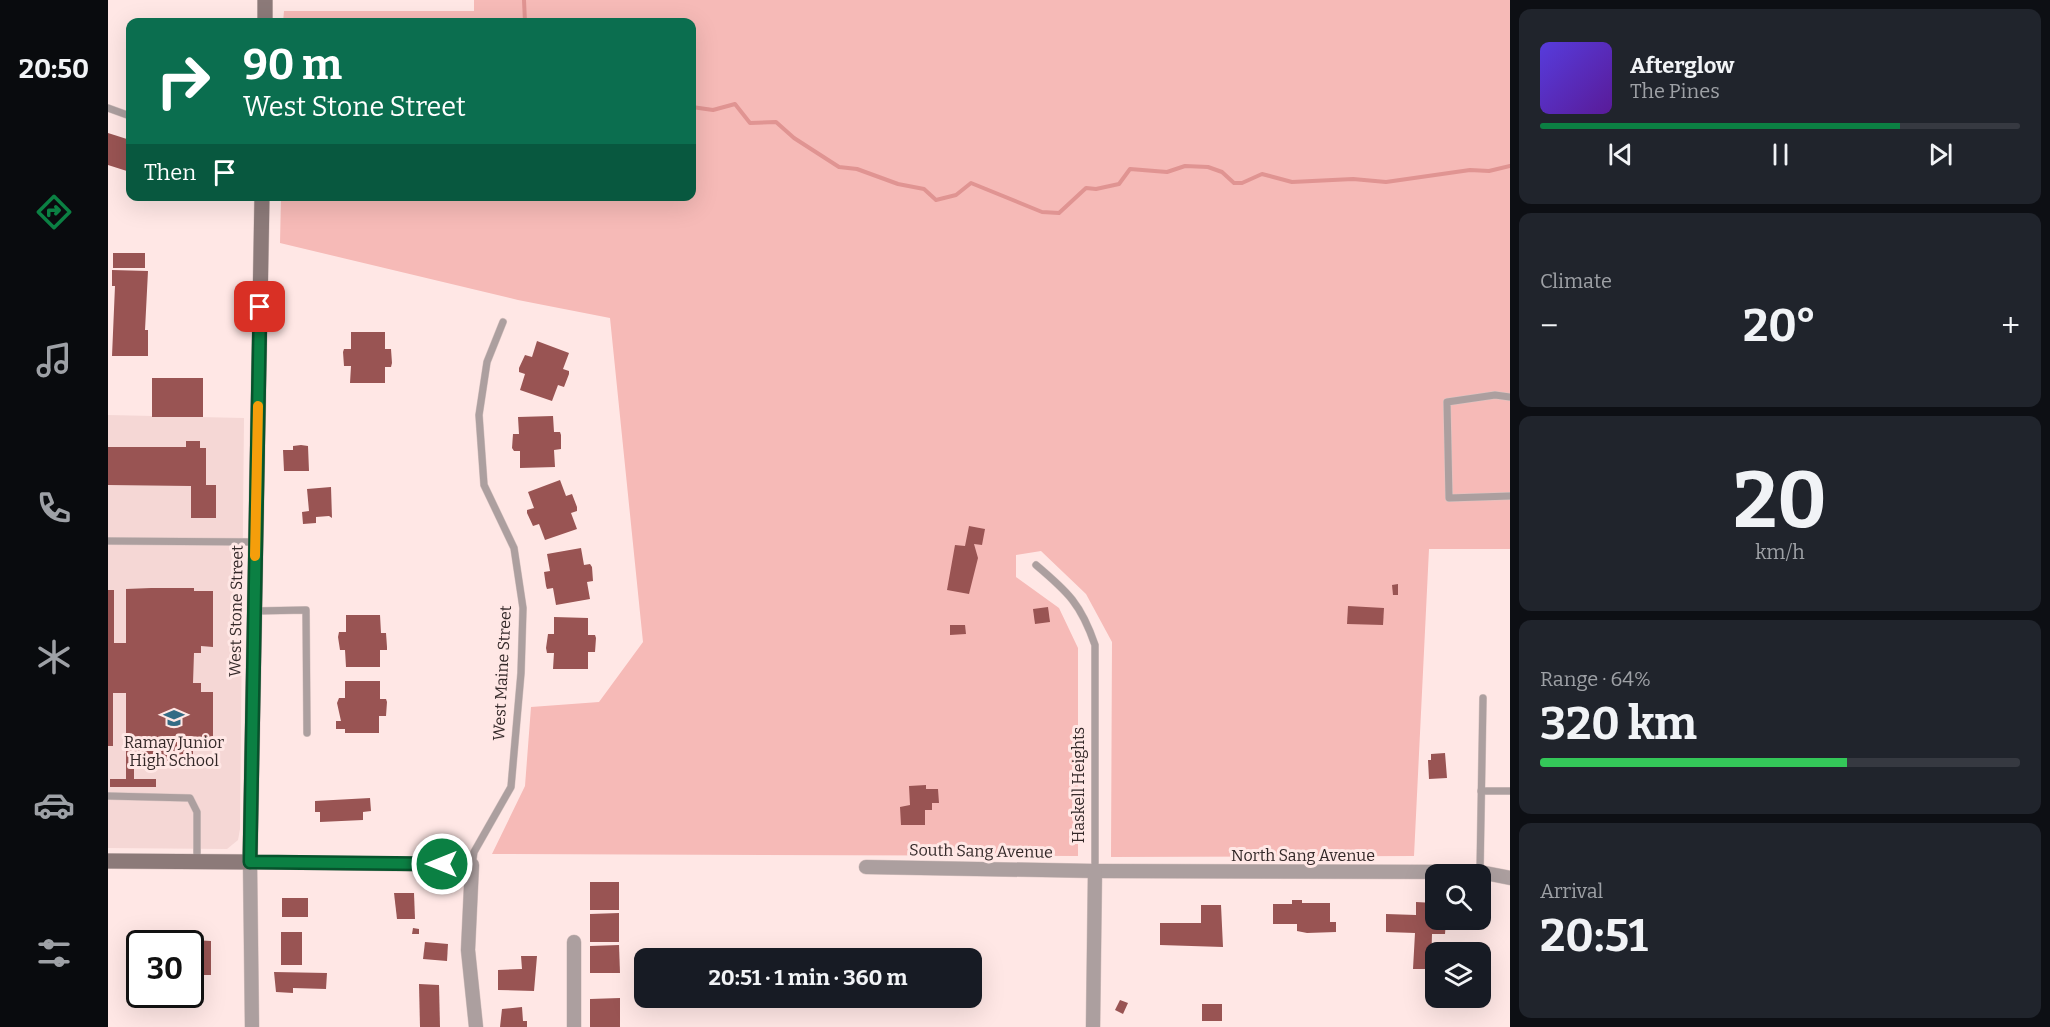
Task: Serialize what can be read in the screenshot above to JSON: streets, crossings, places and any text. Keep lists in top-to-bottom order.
{
  "streets": {
    "street": [
      "West Stone Street",
      "West Maine Street",
      "Haskell Heights",
      "South Sang Avenue",
      "North Sang Avenue"
    ]
  },
  "crossings": [
    ["Haskell Heights", "South Sang Avenue"],
    ["Haskell Heights", "North Sang Avenue"],
    ["South Sang Avenue", "North Sang Avenue"]
  ],
  "places": {
    "school or university": ["Ramay Junior High School"]
  },
  "page": {
    "tabs": "20:50",
    "turn": ["90 m", "West Stone Street"],
    "song": ["Afterglow", "The Pines"],
    "then": "Then",
    "tile": [
      "Climate",
      ["20", "km/h"],
      ["Range · 64%", "320 km"],
      ["Arrival", "20:51"]
    ],
    "heat": ["−", "20°", "+"],
    "limit": "30",
    "trip": "20:51 · 1 min · 360 m"
  }
}
